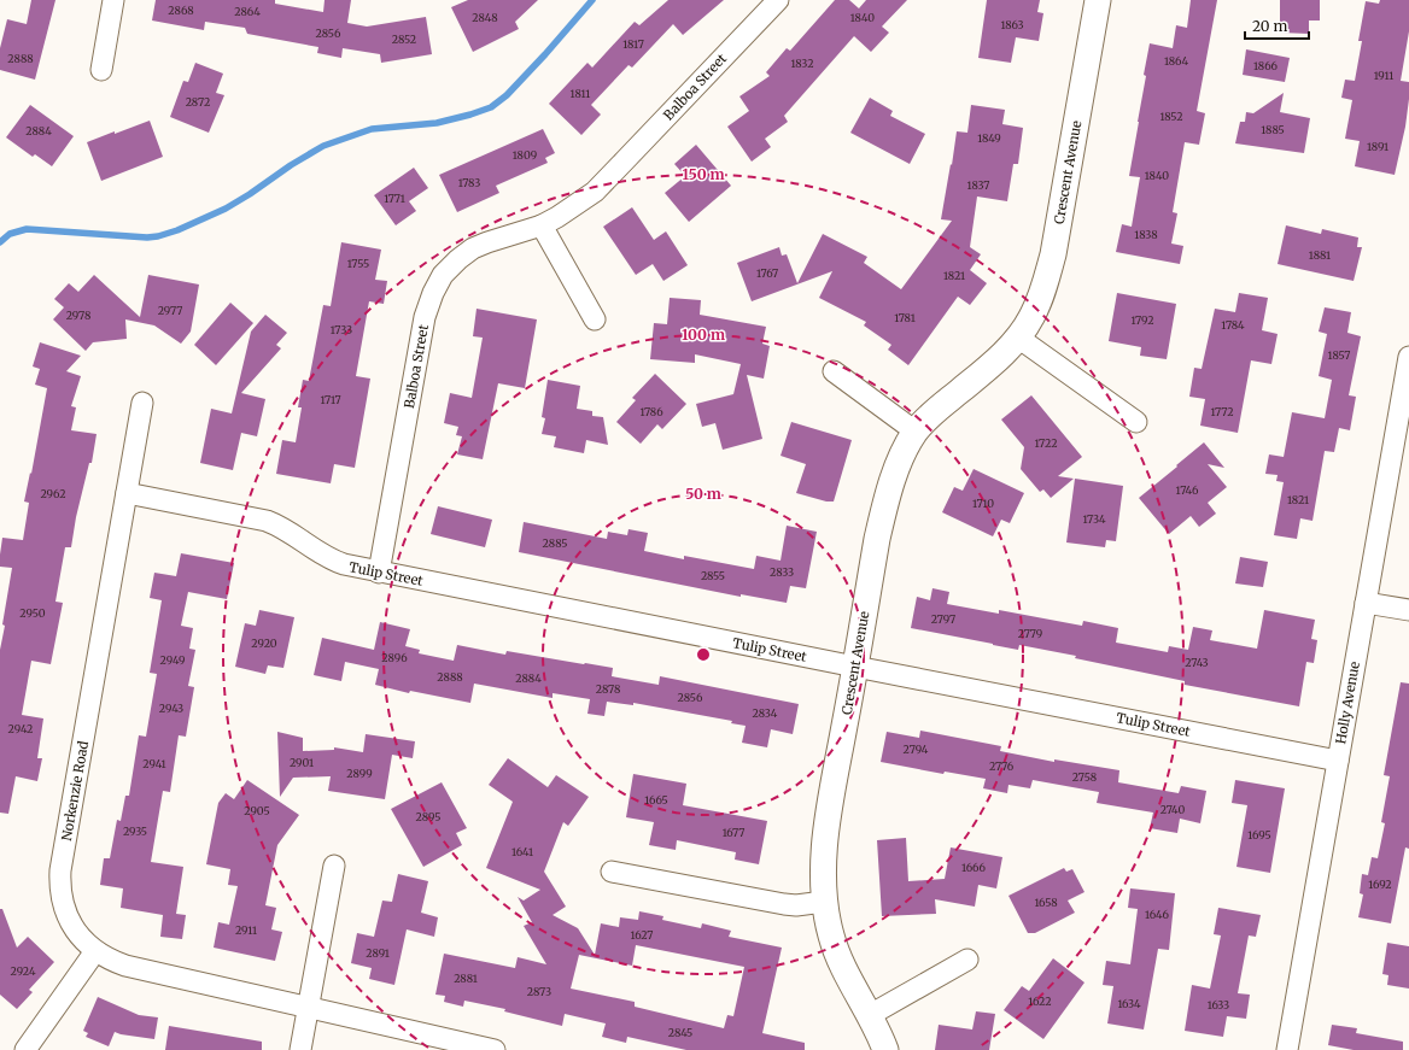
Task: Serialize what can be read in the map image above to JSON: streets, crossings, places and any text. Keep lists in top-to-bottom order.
{
  "streets": {
    "street": [
      "Balboa Street",
      "Crescent Avenue",
      "Tulip Street",
      "Holly Avenue",
      "Norkenzie Road"
    ]
  },
  "crossings": [
    ["Balboa Street", "Tulip Street"],
    ["Crescent Avenue", "Tulip Street"],
    ["Tulip Street", "Holly Avenue"],
    ["Tulip Street", "Norkenzie Road"]
  ],
  "house_numbers": [
    "2868",
    "2864",
    "2848",
    "1840",
    "1863",
    "2856",
    "2852",
    "1817",
    "2888",
    "1864",
    "1832",
    "1866",
    "1911",
    "1811",
    "2872",
    "1852",
    "1885",
    "2884",
    "1849",
    "1891",
    "1809",
    "1840",
    "1783",
    "1837",
    "1771",
    "1838",
    "1881",
    "1755",
    "1767",
    "1821",
    "2977",
    "2978",
    "1781",
    "1792",
    "1784",
    "1733",
    "1857",
    "1717",
    "1786",
    "1772",
    "1722",
    "1746",
    "2962",
    "1821",
    "1710",
    "1734",
    "2885",
    "2833",
    "2855",
    "2950",
    "2797",
    "2779",
    "2920",
    "2896",
    "2949",
    "2743",
    "2888",
    "2884",
    "2878",
    "2856",
    "2943",
    "2834",
    "2942",
    "2794",
    "2901",
    "2941",
    "2776",
    "2899",
    "2758",
    "1665",
    "2740",
    "2905",
    "2895",
    "2935",
    "1677",
    "1695",
    "1641",
    "1666",
    "1692",
    "1658",
    "1646",
    "2911",
    "1627",
    "2891",
    "2924",
    "2881",
    "2873",
    "1622",
    "1634",
    "1633",
    "2845"
  ],
  "scale_bar": "20 m",
  "rings": ["150 m", "100 m", "50 m"]
}
